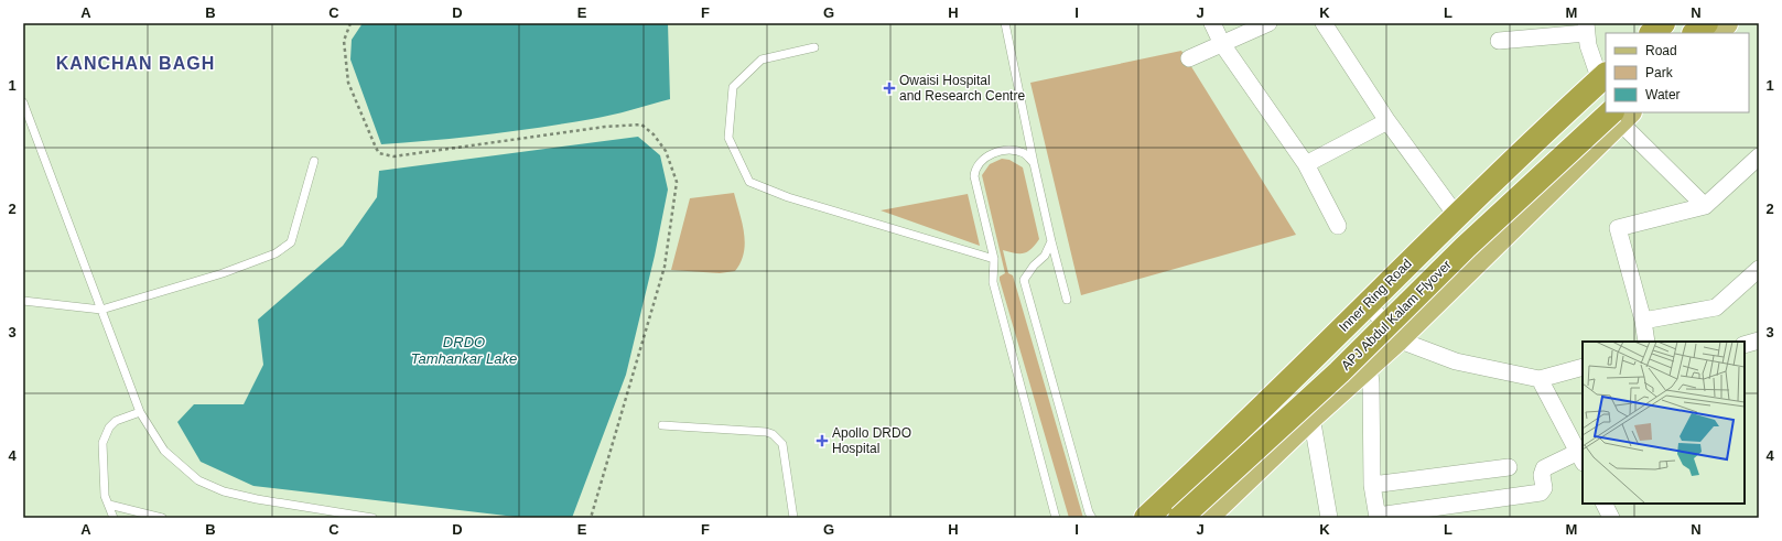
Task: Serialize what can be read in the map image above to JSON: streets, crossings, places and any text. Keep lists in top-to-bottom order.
{
  "streets": {
    "highway": ["Inner Ring Road", "APJ Abdul Kalam Flyover"]
  },
  "districts": ["KANCHAN BAGH"],
  "water": ["DRDO Tamhankar Lake"],
  "places": {
    "health": ["Owaisi Hospital and Research Centre", "Apollo DRDO Hospital"]
  },
  "legend": ["Road", "Park", "Water"],
  "grid": {
    "columns": [
      "A",
      "B",
      "C",
      "D",
      "E",
      "F",
      "G",
      "H",
      "I",
      "J",
      "K",
      "L",
      "M",
      "N"
    ],
    "rows": [
      "1",
      "2",
      "3",
      "4"
    ]
  }
}
